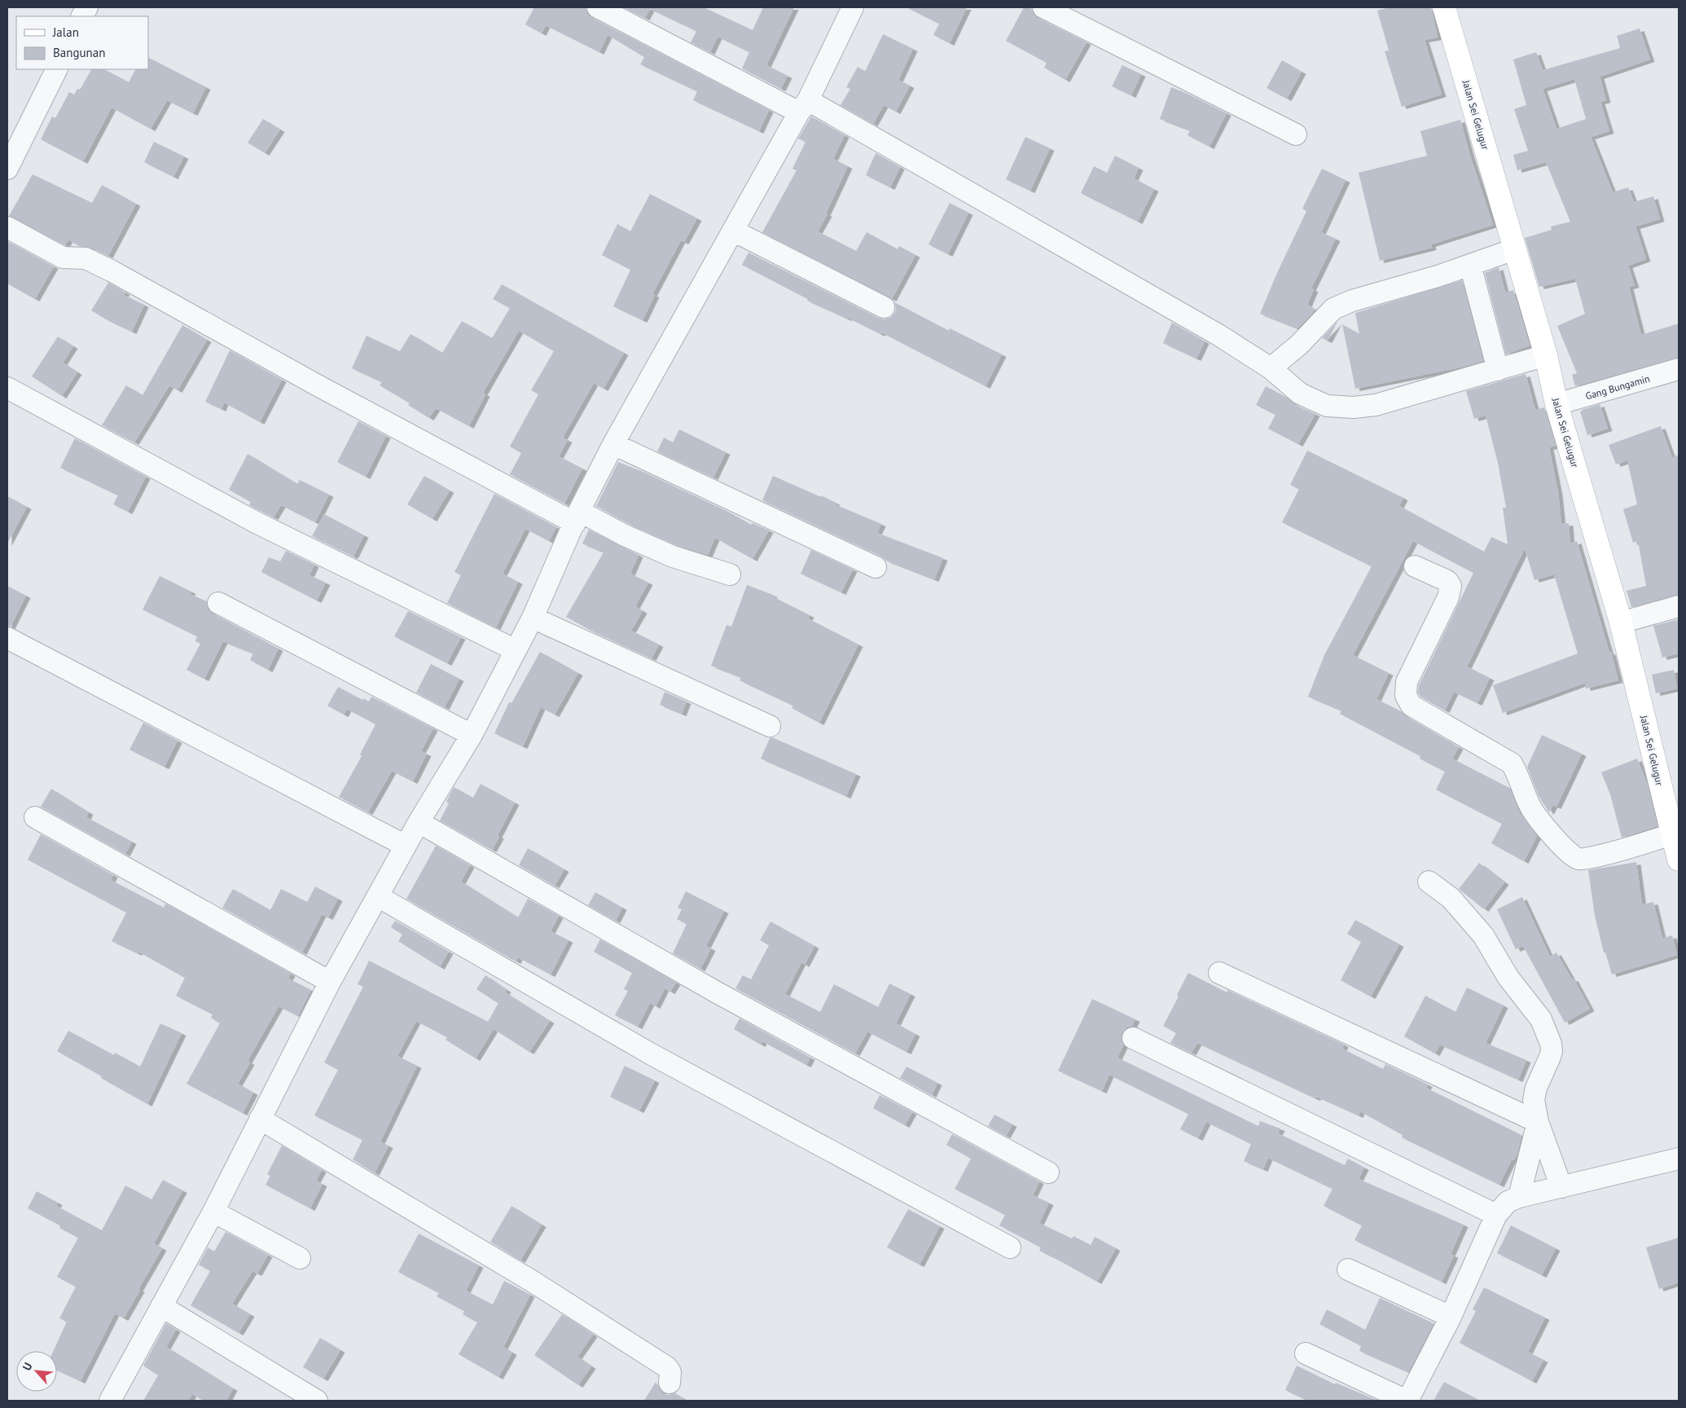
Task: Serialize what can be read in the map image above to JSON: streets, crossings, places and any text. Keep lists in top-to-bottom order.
{
  "streets": {
    "main road": ["Jalan Sei Gelugur"],
    "street": ["Gang Bungamin"]
  },
  "crossings": [
    ["Jalan Sei Gelugur", "Gang Bungamin"]
  ],
  "legend": ["Jalan", "Bangunan"],
  "north": "top left"
}
